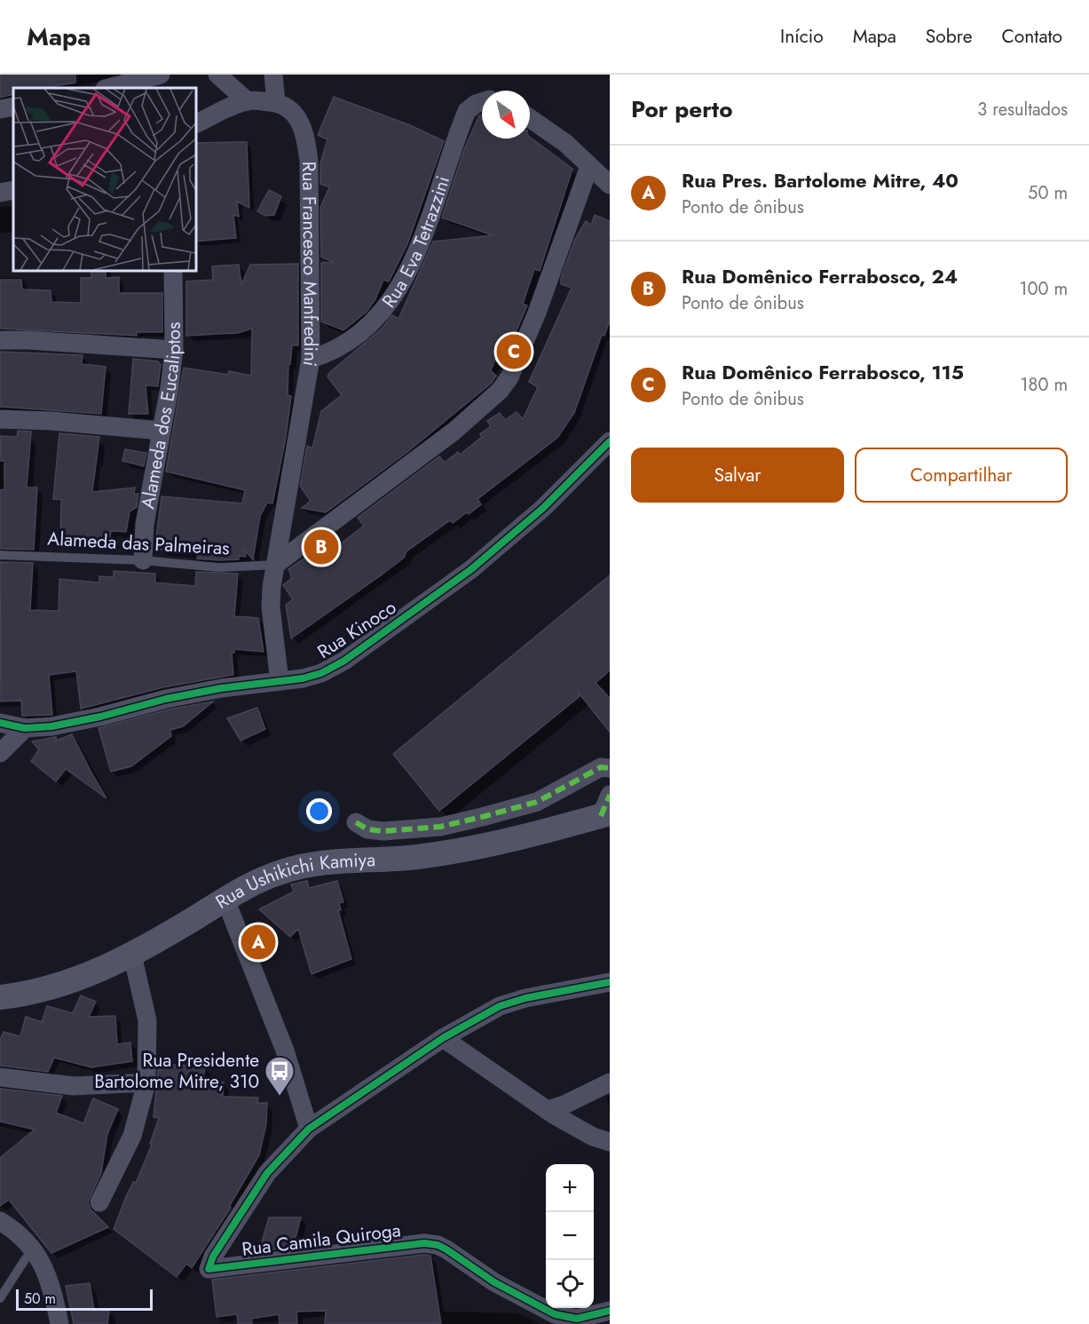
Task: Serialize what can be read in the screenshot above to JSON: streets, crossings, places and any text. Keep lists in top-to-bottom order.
{
  "streets": {
    "main road": ["Rua Ushikichi Kamiya"],
    "street": [
      "Rua Eva Tetrazzini",
      "Rua Francesco Manfredini",
      "Alameda dos Eucaliptos",
      "Rua Kinoco",
      "Rua Camila Quiroga"
    ],
    "lane": ["Alameda das Palmeiras"]
  },
  "crossings": [
    ["Rua Eva Tetrazzini", "Rua Francesco Manfredini"],
    ["Rua Francesco Manfredini", "Alameda das Palmeiras"],
    ["Alameda dos Eucaliptos", "Alameda das Palmeiras"]
  ],
  "places": {
    "bus stop": ["Rua Presidente Bartolome Mitre, 310"]
  },
  "scale_bar": "50 m",
  "north": "bottom right",
  "page": {
    "header": "Mapa",
    "nav": [
      "Início",
      "Mapa",
      "Sobre",
      "Contato"
    ],
    "heading": ["Por perto", "3 resultados"],
    "list": [
      {
        "mark": "A",
        "name": "Rua Pres. Bartolome Mitre, 40",
        "note": "Ponto de ônibus",
        "value": "50 m"
      },
      {
        "mark": "B",
        "name": "Rua Domênico Ferrabosco, 24",
        "note": "Ponto de ônibus",
        "value": "100 m"
      },
      {
        "mark": "C",
        "name": "Rua Domênico Ferrabosco, 115",
        "note": "Ponto de ônibus",
        "value": "180 m"
      }
    ],
    "pins": ["C", "B", "A"],
    "buttons": ["Salvar", "Compartilhar"],
    "map_buttons": ["+", "−"],
    "scale": "50 m"
  }
}
